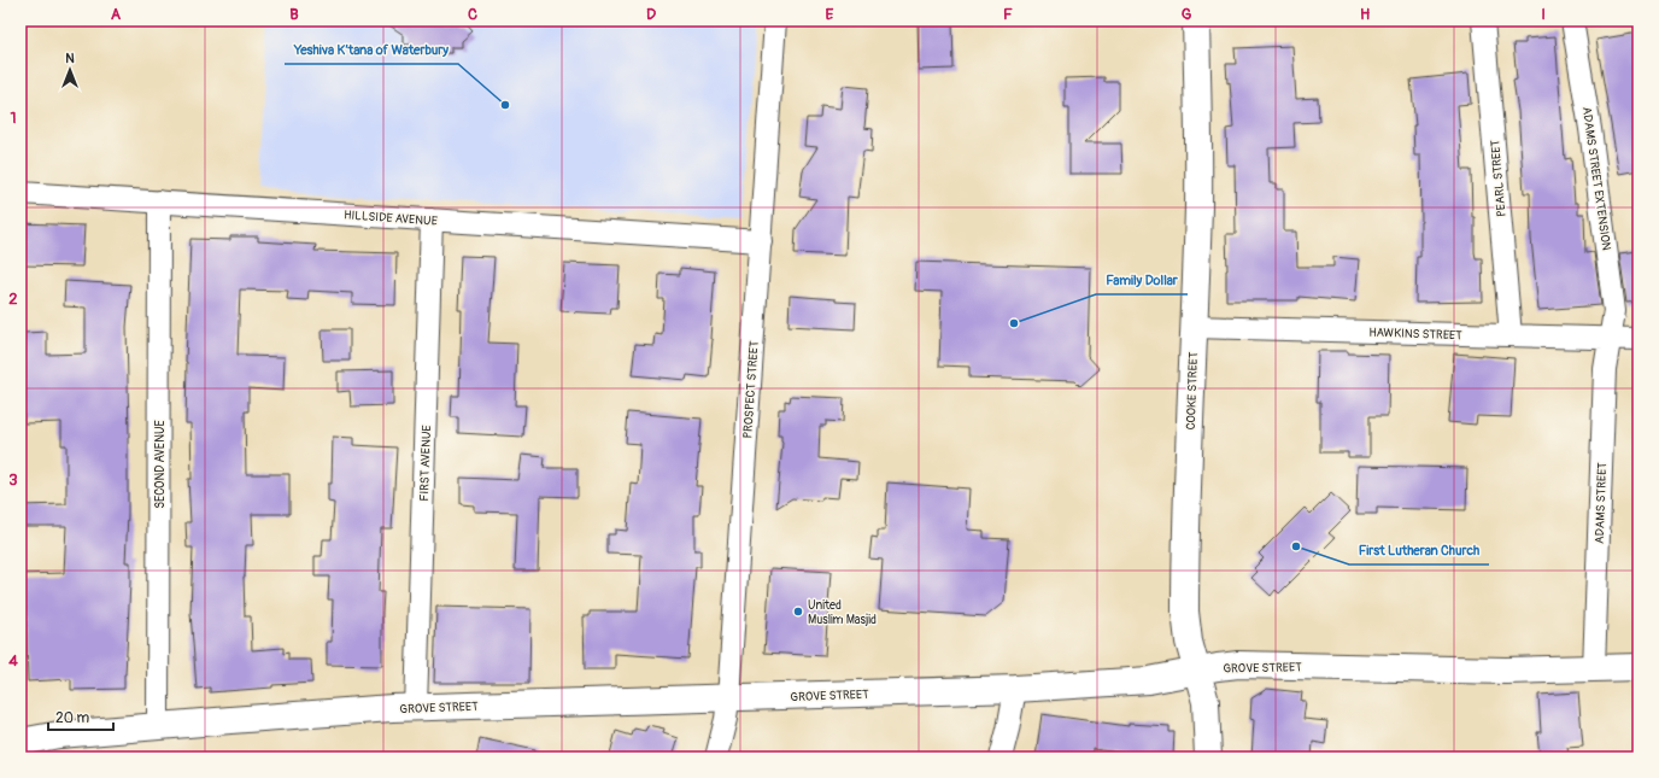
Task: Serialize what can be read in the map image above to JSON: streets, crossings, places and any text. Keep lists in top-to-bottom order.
{
  "streets": {
    "main road": ["COOKE STREET", "GROVE STREET"],
    "street": [
      "PEARL STREET",
      "ADAMS STREET EXTENSION",
      "HILLSIDE AVENUE",
      "HAWKINS STREET",
      "PROSPECT STREET",
      "FIRST AVENUE",
      "SECOND AVENUE",
      "ADAMS STREET"
    ]
  },
  "crossings": [
    ["PEARL STREET", "HAWKINS STREET"],
    ["ADAMS STREET EXTENSION", "HAWKINS STREET"],
    ["ADAMS STREET EXTENSION", "ADAMS STREET"],
    ["HILLSIDE AVENUE", "PROSPECT STREET"],
    ["HILLSIDE AVENUE", "FIRST AVENUE"],
    ["HILLSIDE AVENUE", "SECOND AVENUE"],
    ["HAWKINS STREET", "COOKE STREET"],
    ["HAWKINS STREET", "ADAMS STREET"],
    ["PROSPECT STREET", "GROVE STREET"],
    ["COOKE STREET", "GROVE STREET"],
    ["FIRST AVENUE", "GROVE STREET"],
    ["SECOND AVENUE", "GROVE STREET"],
    ["ADAMS STREET", "GROVE STREET"]
  ],
  "places": [
    "Yeshiva K’tana of Waterbury",
    "Family Dollar",
    "First Lutheran Church",
    "United Muslim Masjid"
  ],
  "scale_bar": "20 m",
  "north": "top",
  "grid": {
    "columns": [
      "A",
      "B",
      "C",
      "D",
      "E",
      "F",
      "G",
      "H",
      "I"
    ],
    "rows": [
      "1",
      "2",
      "3",
      "4"
    ]
  }
}
